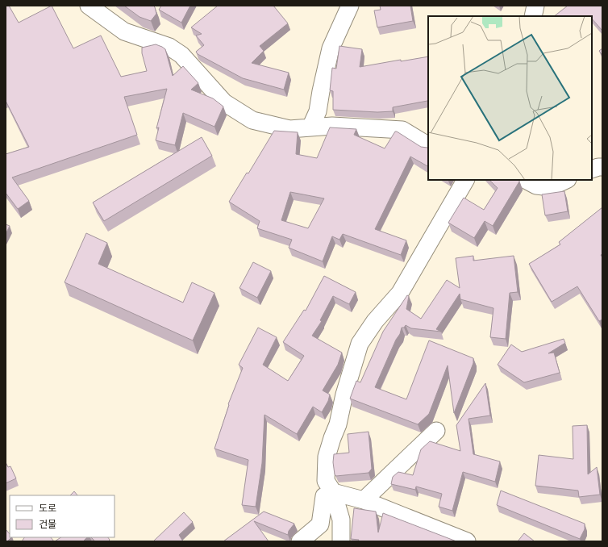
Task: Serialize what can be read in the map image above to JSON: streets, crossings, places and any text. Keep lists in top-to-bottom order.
{
  "legend": ["도로", "건물"]
}
